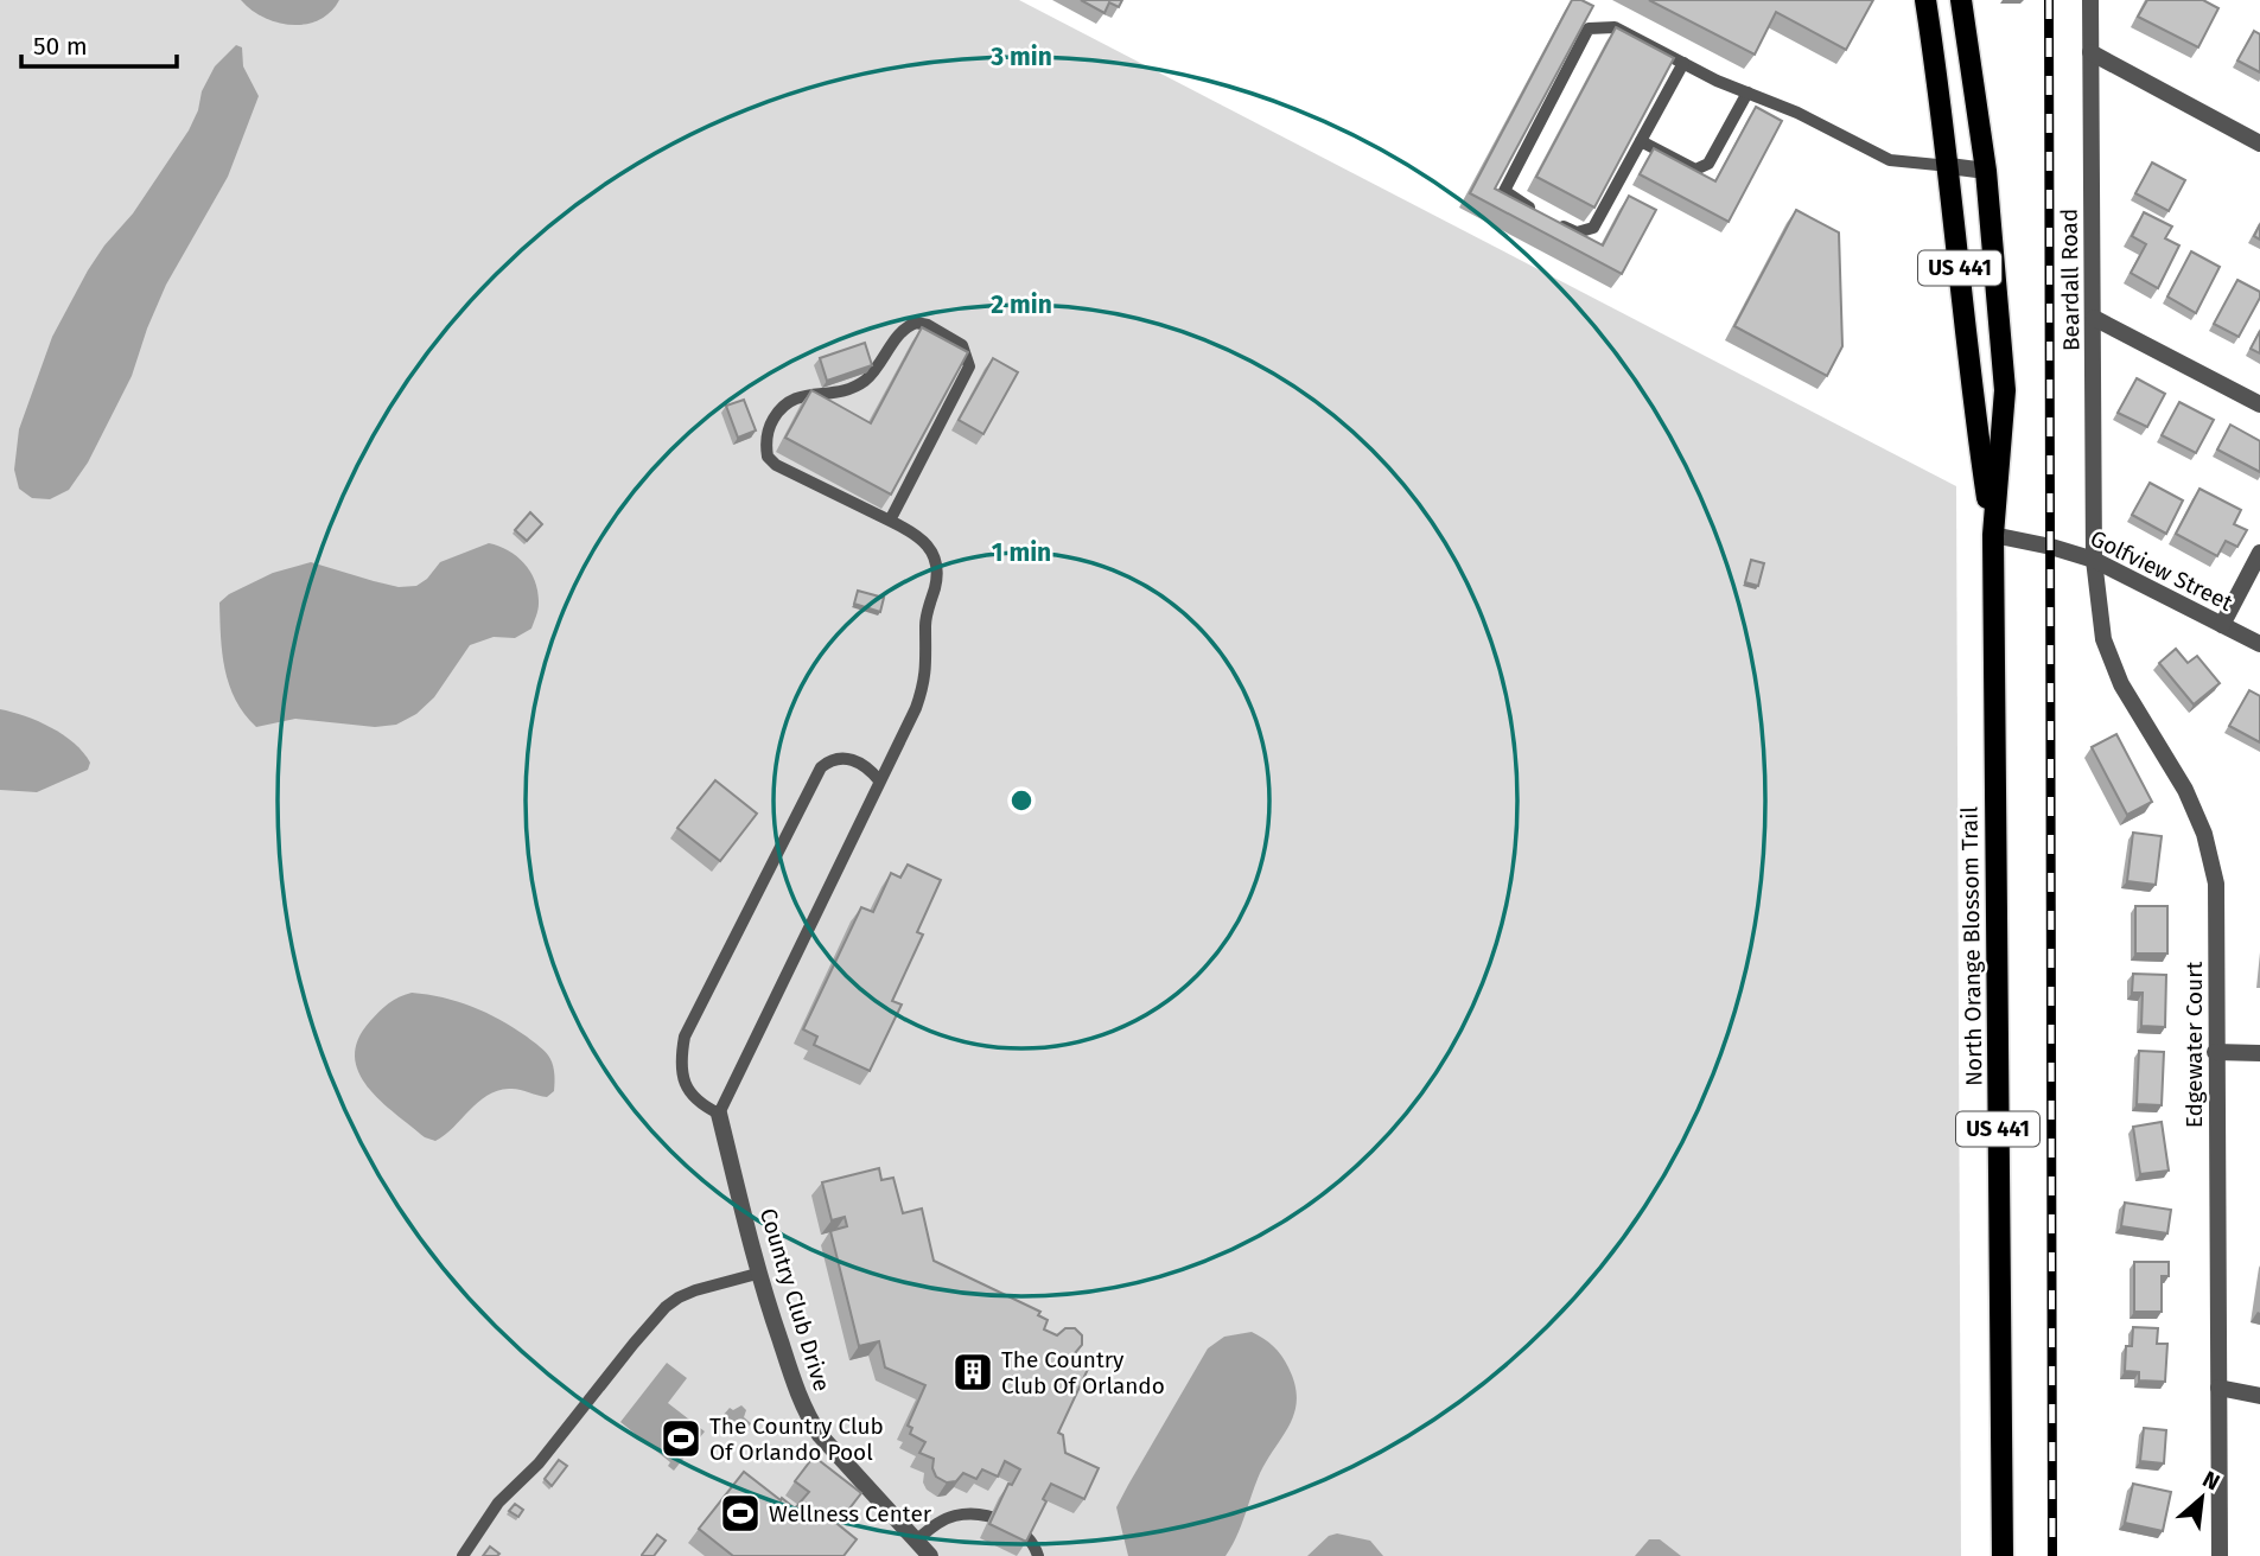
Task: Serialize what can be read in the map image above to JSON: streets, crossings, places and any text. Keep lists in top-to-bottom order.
{
  "streets": {
    "main road": ["US 441", "North Orange Blossom Trail"],
    "street": [
      "Beardall Road",
      "Golfview Street",
      "Edgewater Court",
      "Country Club Drive"
    ]
  },
  "crossings": [
    ["Beardall Road", "Golfview Street"],
    ["Beardall Road", "Edgewater Court"],
    ["Golfview Street", "North Orange Blossom Trail"],
    ["Golfview Street", "Edgewater Court"]
  ],
  "places": {
    "building": ["The Country Club Of Orlando"],
    "sports": ["The Country Club Of Orlando Pool", "Wellness Center"]
  },
  "scale_bar": "50 m",
  "north": "top right",
  "rings": ["3 min", "2 min", "1 min"]
}
